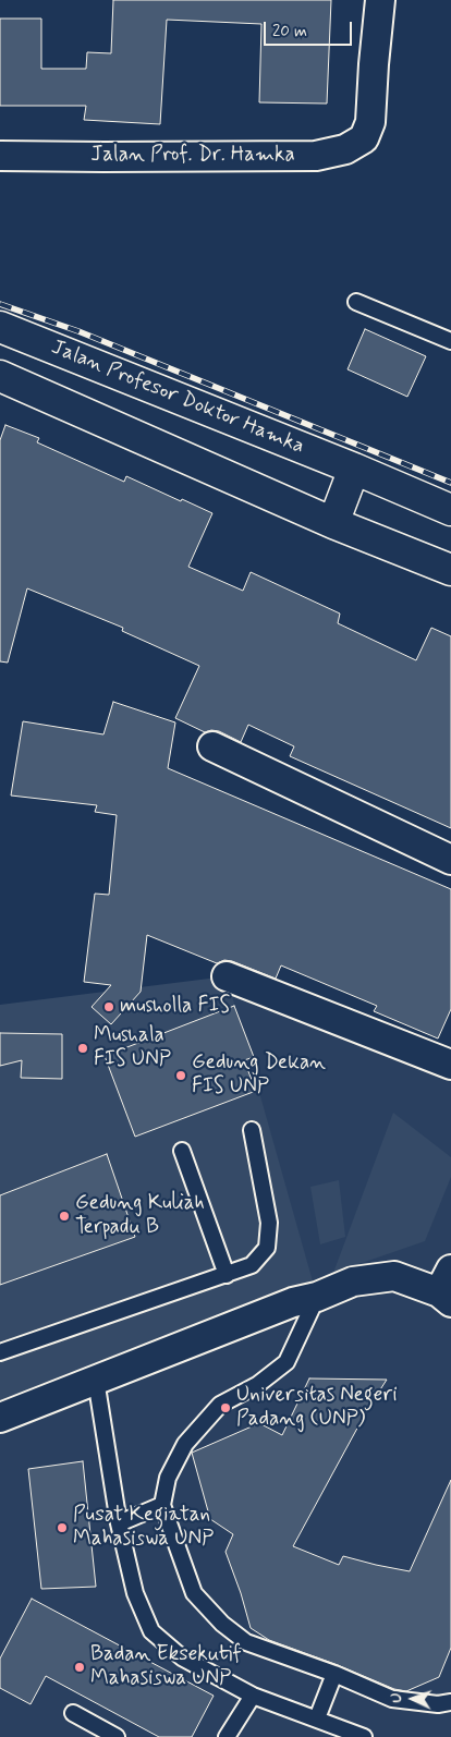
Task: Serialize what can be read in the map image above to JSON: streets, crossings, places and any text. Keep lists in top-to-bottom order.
{
  "streets": {
    "highway": ["Jalan Profesor Doktor Hamka"],
    "street": ["Jalan Prof. Dr. Hamka"]
  },
  "places": [
    "musholla FIS",
    "Mushala FIS UNP",
    "Gedung Dekan FIS UNP",
    "Gedung Kuliah Terpadu B",
    "Universitas Negeri Padang (UNP)",
    "Pusat Kegiatan Mahasiswa UNP",
    "Badan Eksekutif Mahasiswa UNP"
  ],
  "scale_bar": "20 m",
  "north": "left"
}
